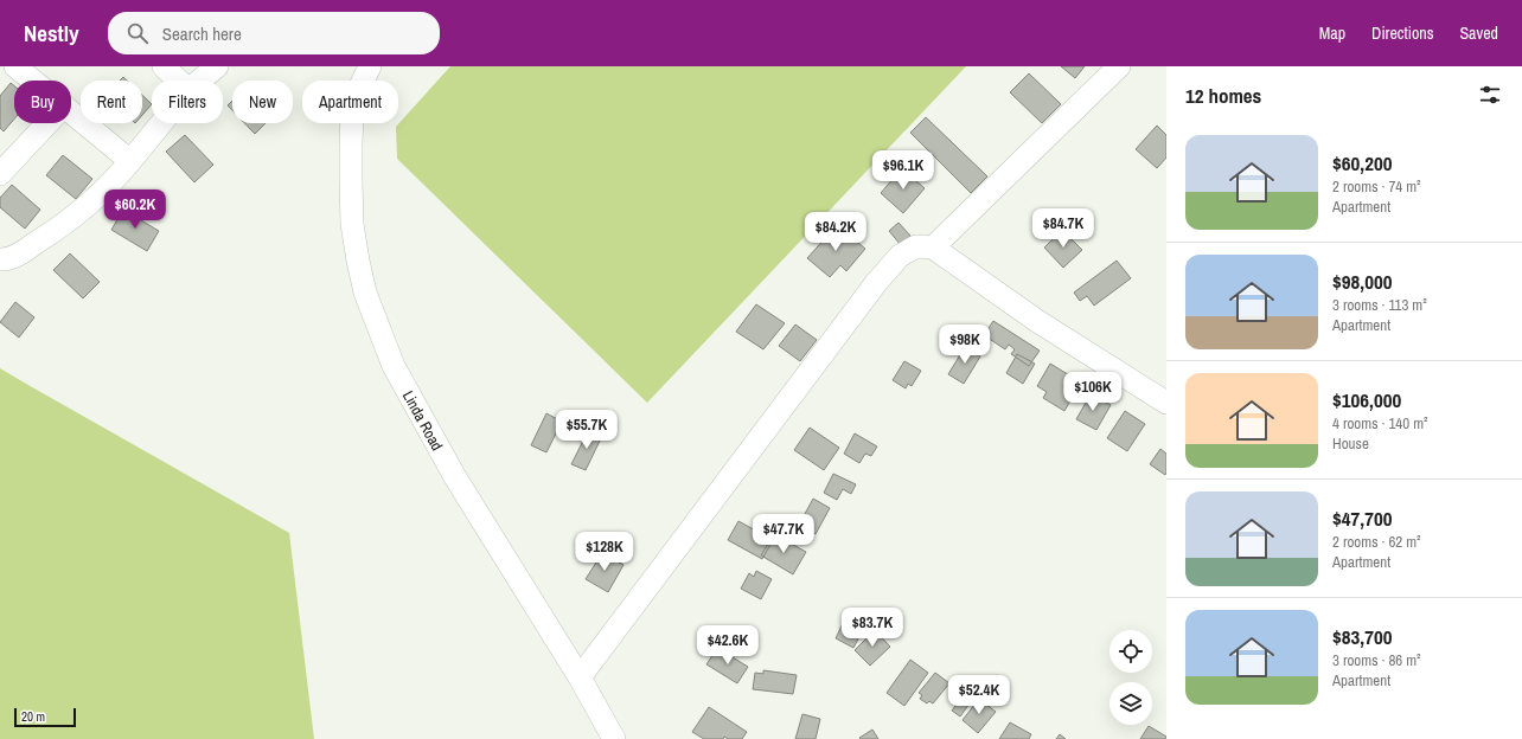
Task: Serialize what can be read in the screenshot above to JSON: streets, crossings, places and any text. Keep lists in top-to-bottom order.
{
  "streets": {
    "street": ["Linda Road"]
  },
  "scale_bar": "20 m",
  "page": {
    "header": "Nestly",
    "search": "Search here",
    "nav": ["Map", "Directions", "Saved"],
    "heading": "12 homes",
    "chip": [
      "Buy",
      "Rent",
      "Filters",
      "New",
      "Apartment"
    ],
    "list": [
      {
        "name": "$60,200",
        "note": "2 rooms · 74 m² · Apartment"
      },
      {
        "name": "$98,000",
        "note": "3 rooms · 113 m² · Apartment"
      },
      {
        "name": "$106,000",
        "note": "4 rooms · 140 m² · House"
      },
      {
        "name": "$47,700",
        "note": "2 rooms · 62 m² · Apartment"
      },
      {
        "name": "$83,700",
        "note": "3 rooms · 86 m² · Apartment"
      }
    ],
    "price": [
      "$96.1K",
      "$60.2K",
      "$84.7K",
      "$84.2K",
      "$98K",
      "$106K",
      "$55.7K",
      "$47.7K",
      "$128K",
      "$83.7K",
      "$42.6K",
      "$52.4K"
    ],
    "scale": "20 m"
  }
}
